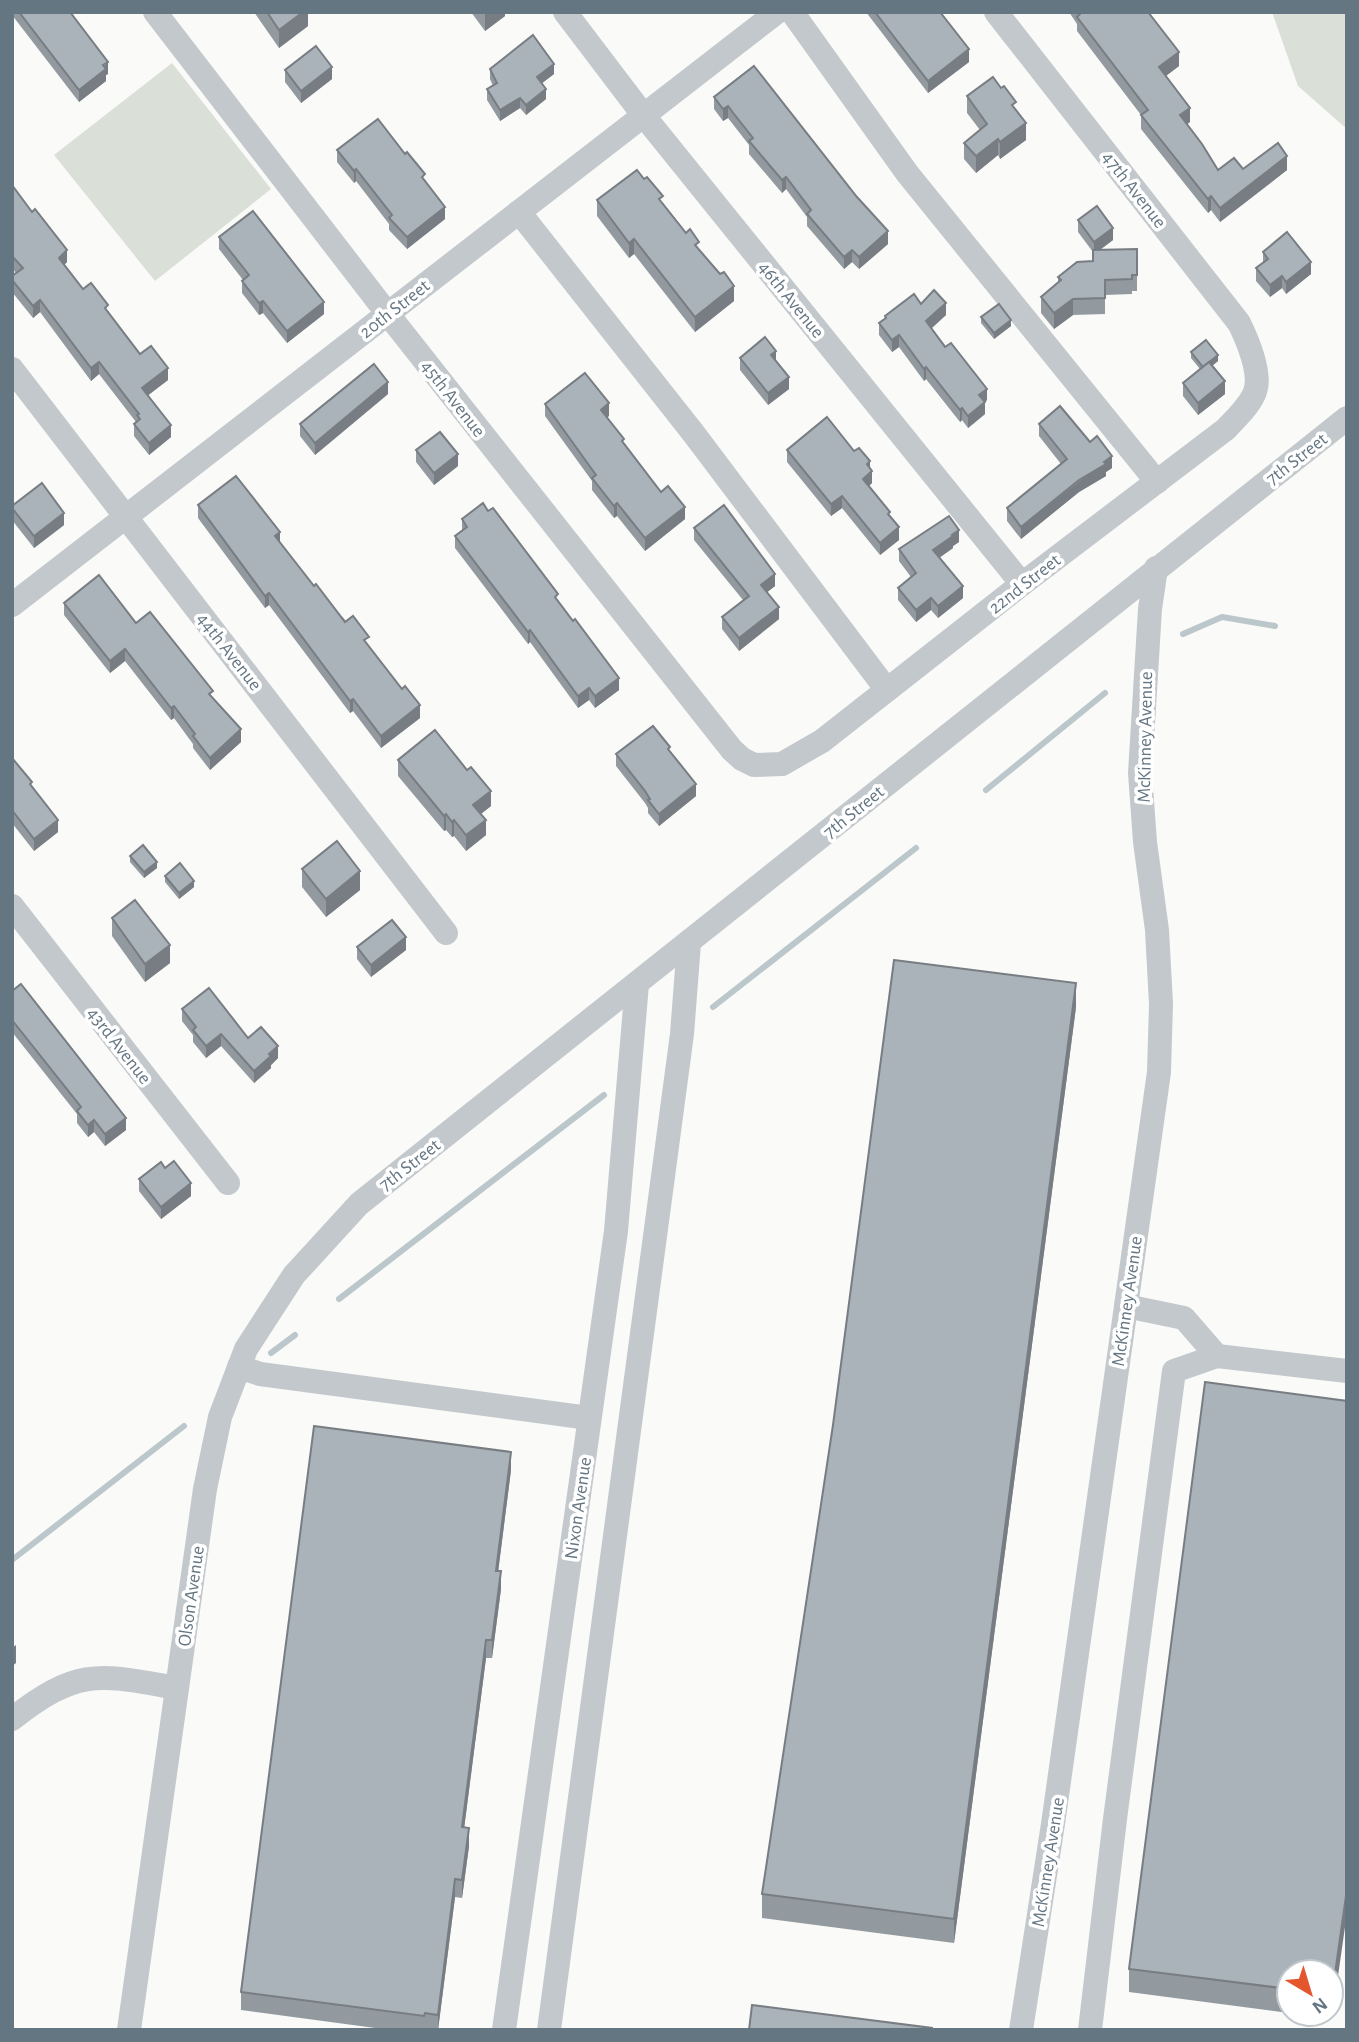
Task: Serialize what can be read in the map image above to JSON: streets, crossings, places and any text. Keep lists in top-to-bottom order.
{
  "streets": {
    "street": [
      "47th Avenue",
      "46th Avenue",
      "20th Street",
      "45th Avenue",
      "7th Street",
      "22nd Street",
      "44th Avenue",
      "McKinney Avenue",
      "43rd Avenue",
      "Nixon Avenue",
      "Olson Avenue"
    ]
  },
  "crossings": [
    ["47th Avenue", "22nd Street"],
    ["46th Avenue", "20th Street"],
    ["46th Avenue", "22nd Street"],
    ["20th Street", "45th Avenue"],
    ["20th Street", "44th Avenue"],
    ["45th Avenue", "22nd Street"],
    ["7th Street", "McKinney Avenue"],
    ["7th Street", "Nixon Avenue"],
    ["7th Street", "Olson Avenue"]
  ],
  "north": "bottom right"
}
